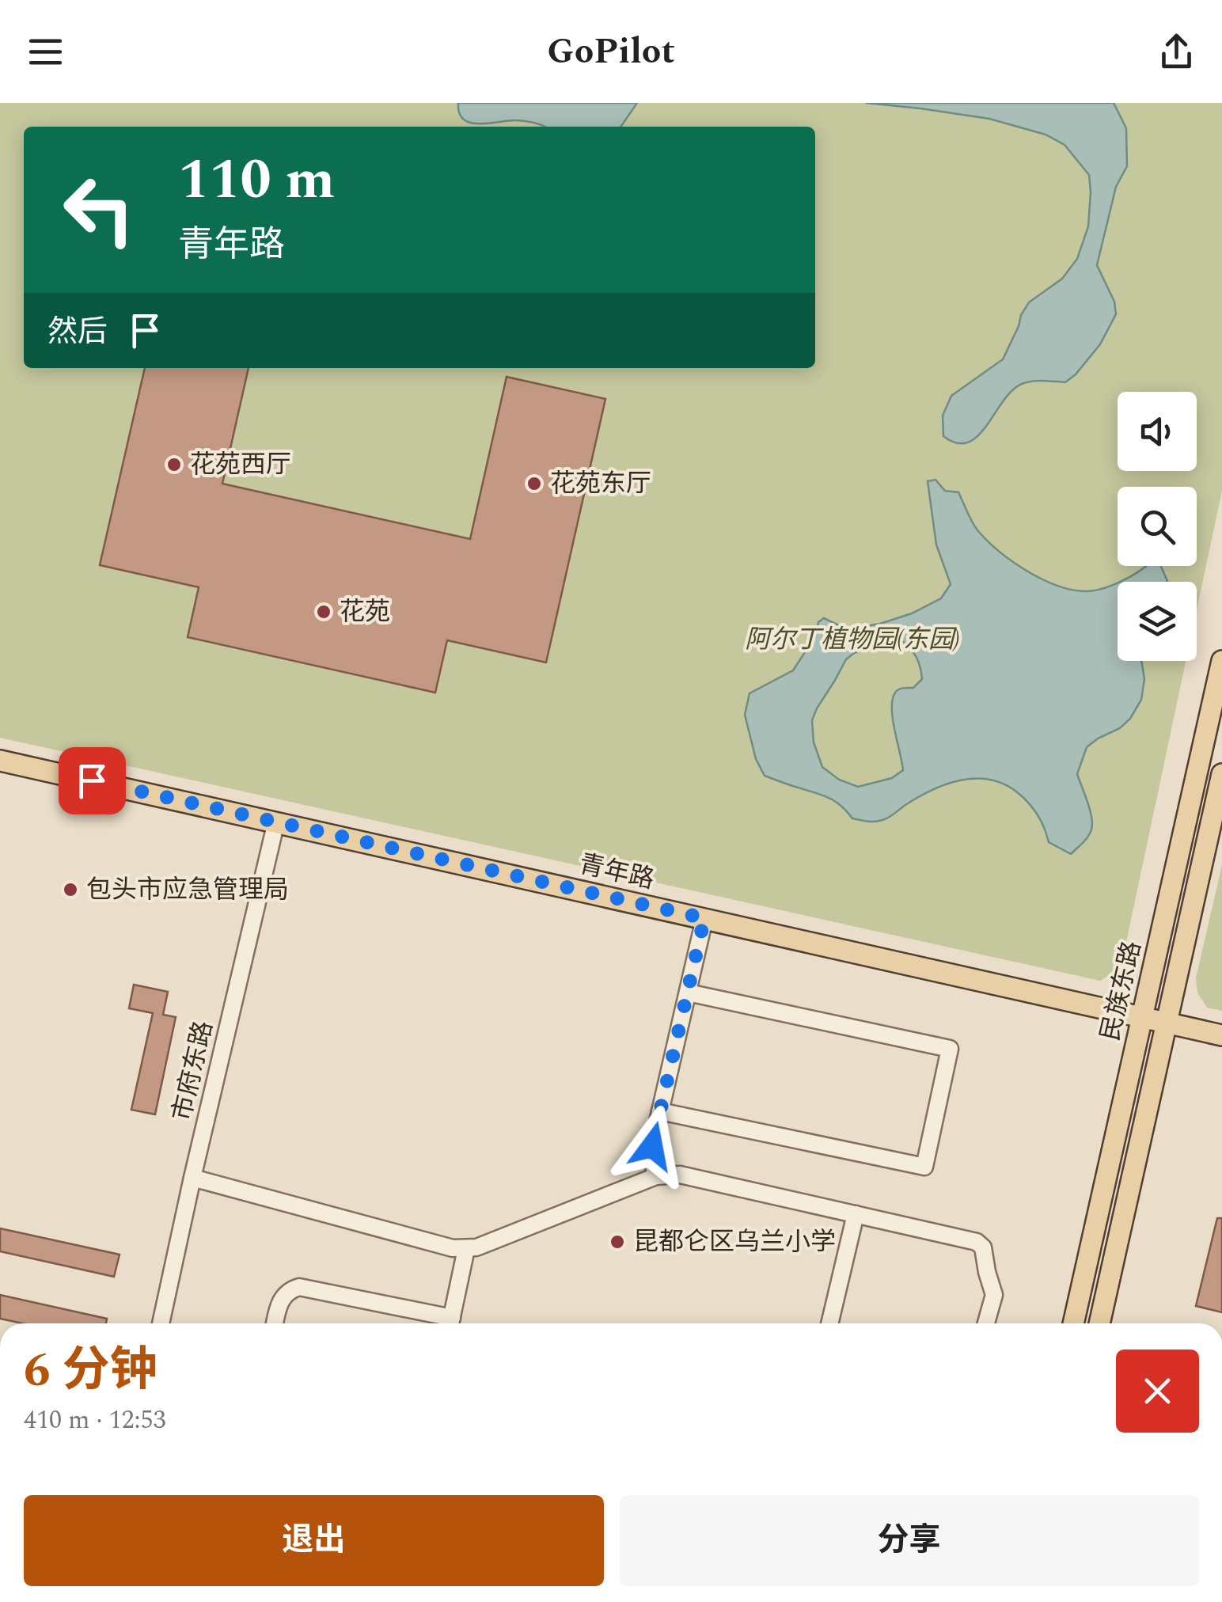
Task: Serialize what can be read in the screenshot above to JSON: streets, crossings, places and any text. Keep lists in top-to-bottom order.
{
  "streets": {
    "main road": ["青年路", "民族东路"],
    "street": ["市府东路"]
  },
  "crossings": [
    ["青年路", "民族东路"],
    ["青年路", "市府东路"]
  ],
  "parks": ["阿尔丁植物园(东园)"],
  "places": [
    "花苑西厅",
    "花苑东厅",
    "花苑",
    "包头市应急管理局",
    "昆都仑区乌兰小学"
  ],
  "page": {
    "header": "GoPilot",
    "turn": ["110 m", "青年路"],
    "then": "然后",
    "heading": ["6 分钟", "410 m · 12:53"],
    "buttons": ["退出", "分享"]
  }
}
